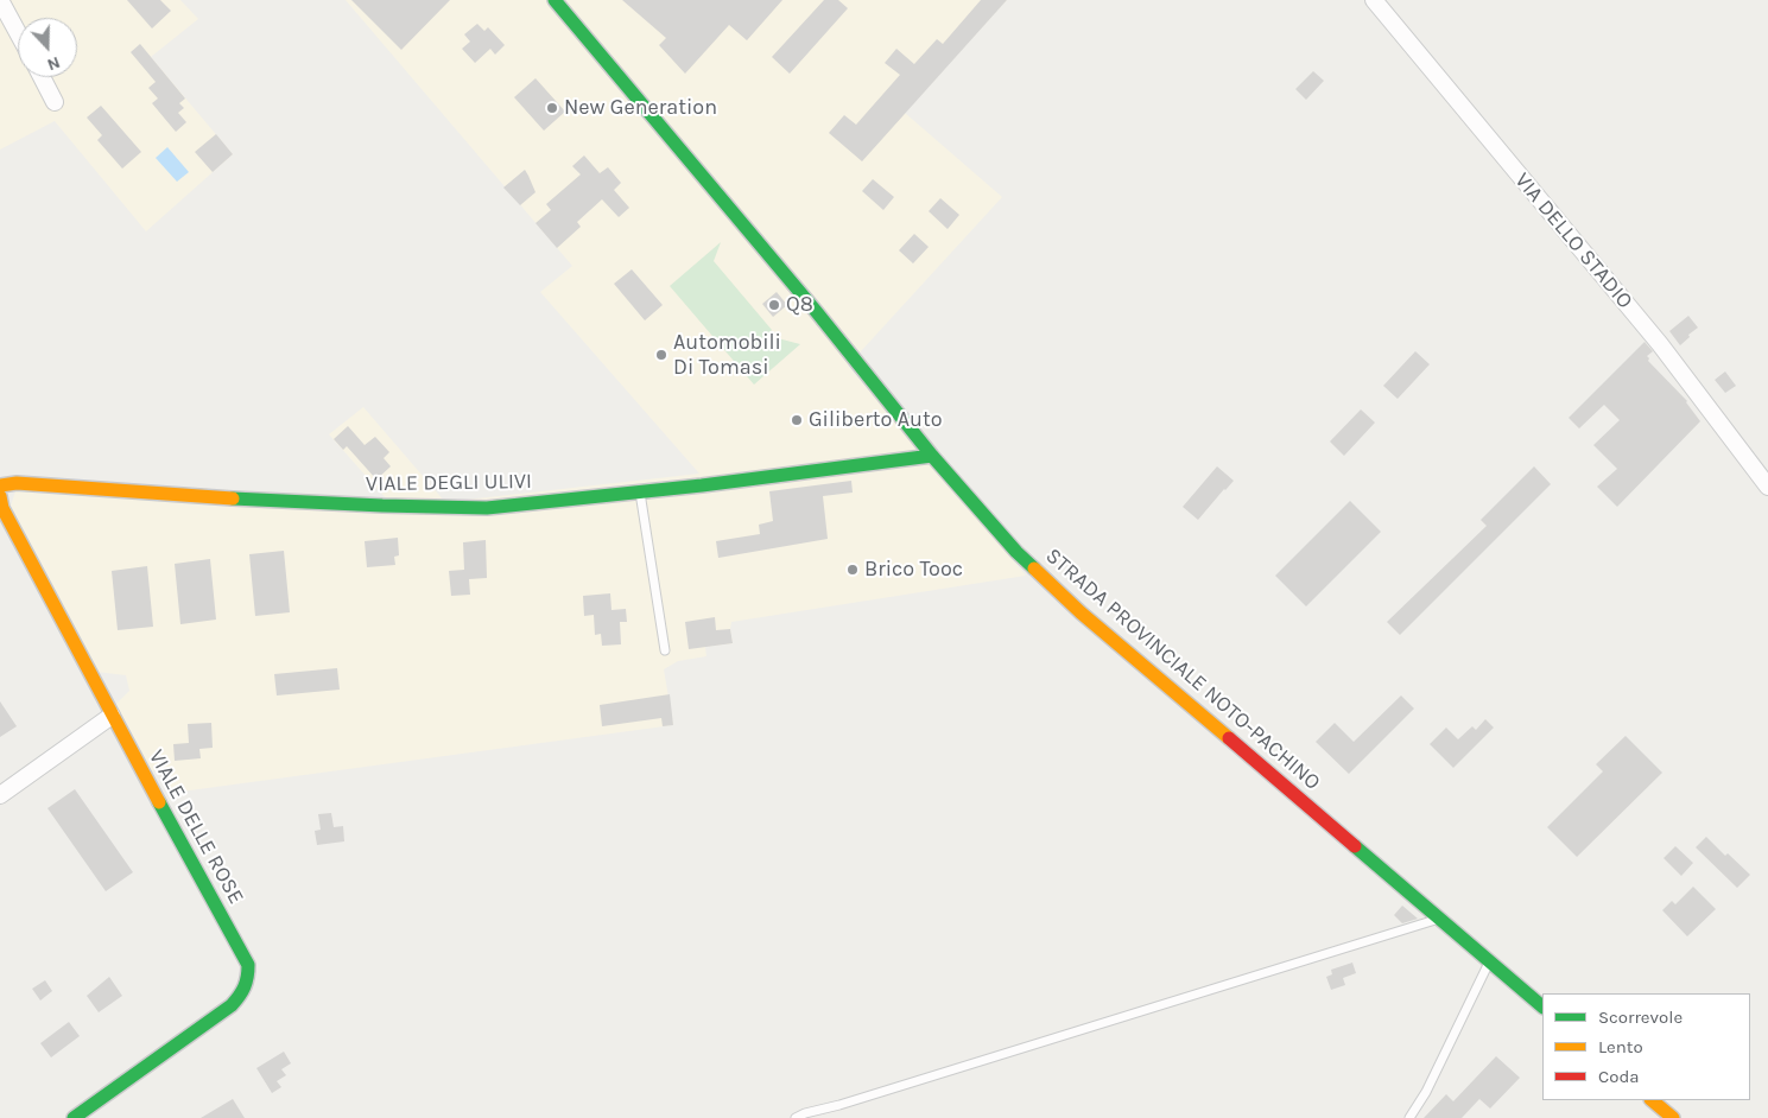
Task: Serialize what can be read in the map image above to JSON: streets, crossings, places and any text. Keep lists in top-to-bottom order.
{
  "streets": {
    "street": [
      "VIA DELLO STADIO",
      "VIALE DEGLI ULIVI",
      "STRADA PROVINCIALE NOTO-PACHINO",
      "VIALE DELLE ROSE"
    ]
  },
  "crossings": [
    ["VIALE DEGLI ULIVI", "STRADA PROVINCIALE NOTO-PACHINO"]
  ],
  "places": [
    "New Generation",
    "Q8",
    "Automobili Di Tomasi",
    "Giliberto Auto",
    "Brico Tooc"
  ],
  "legend": ["Scorrevole", "Lento", "Coda"],
  "north": "bottom"
}
